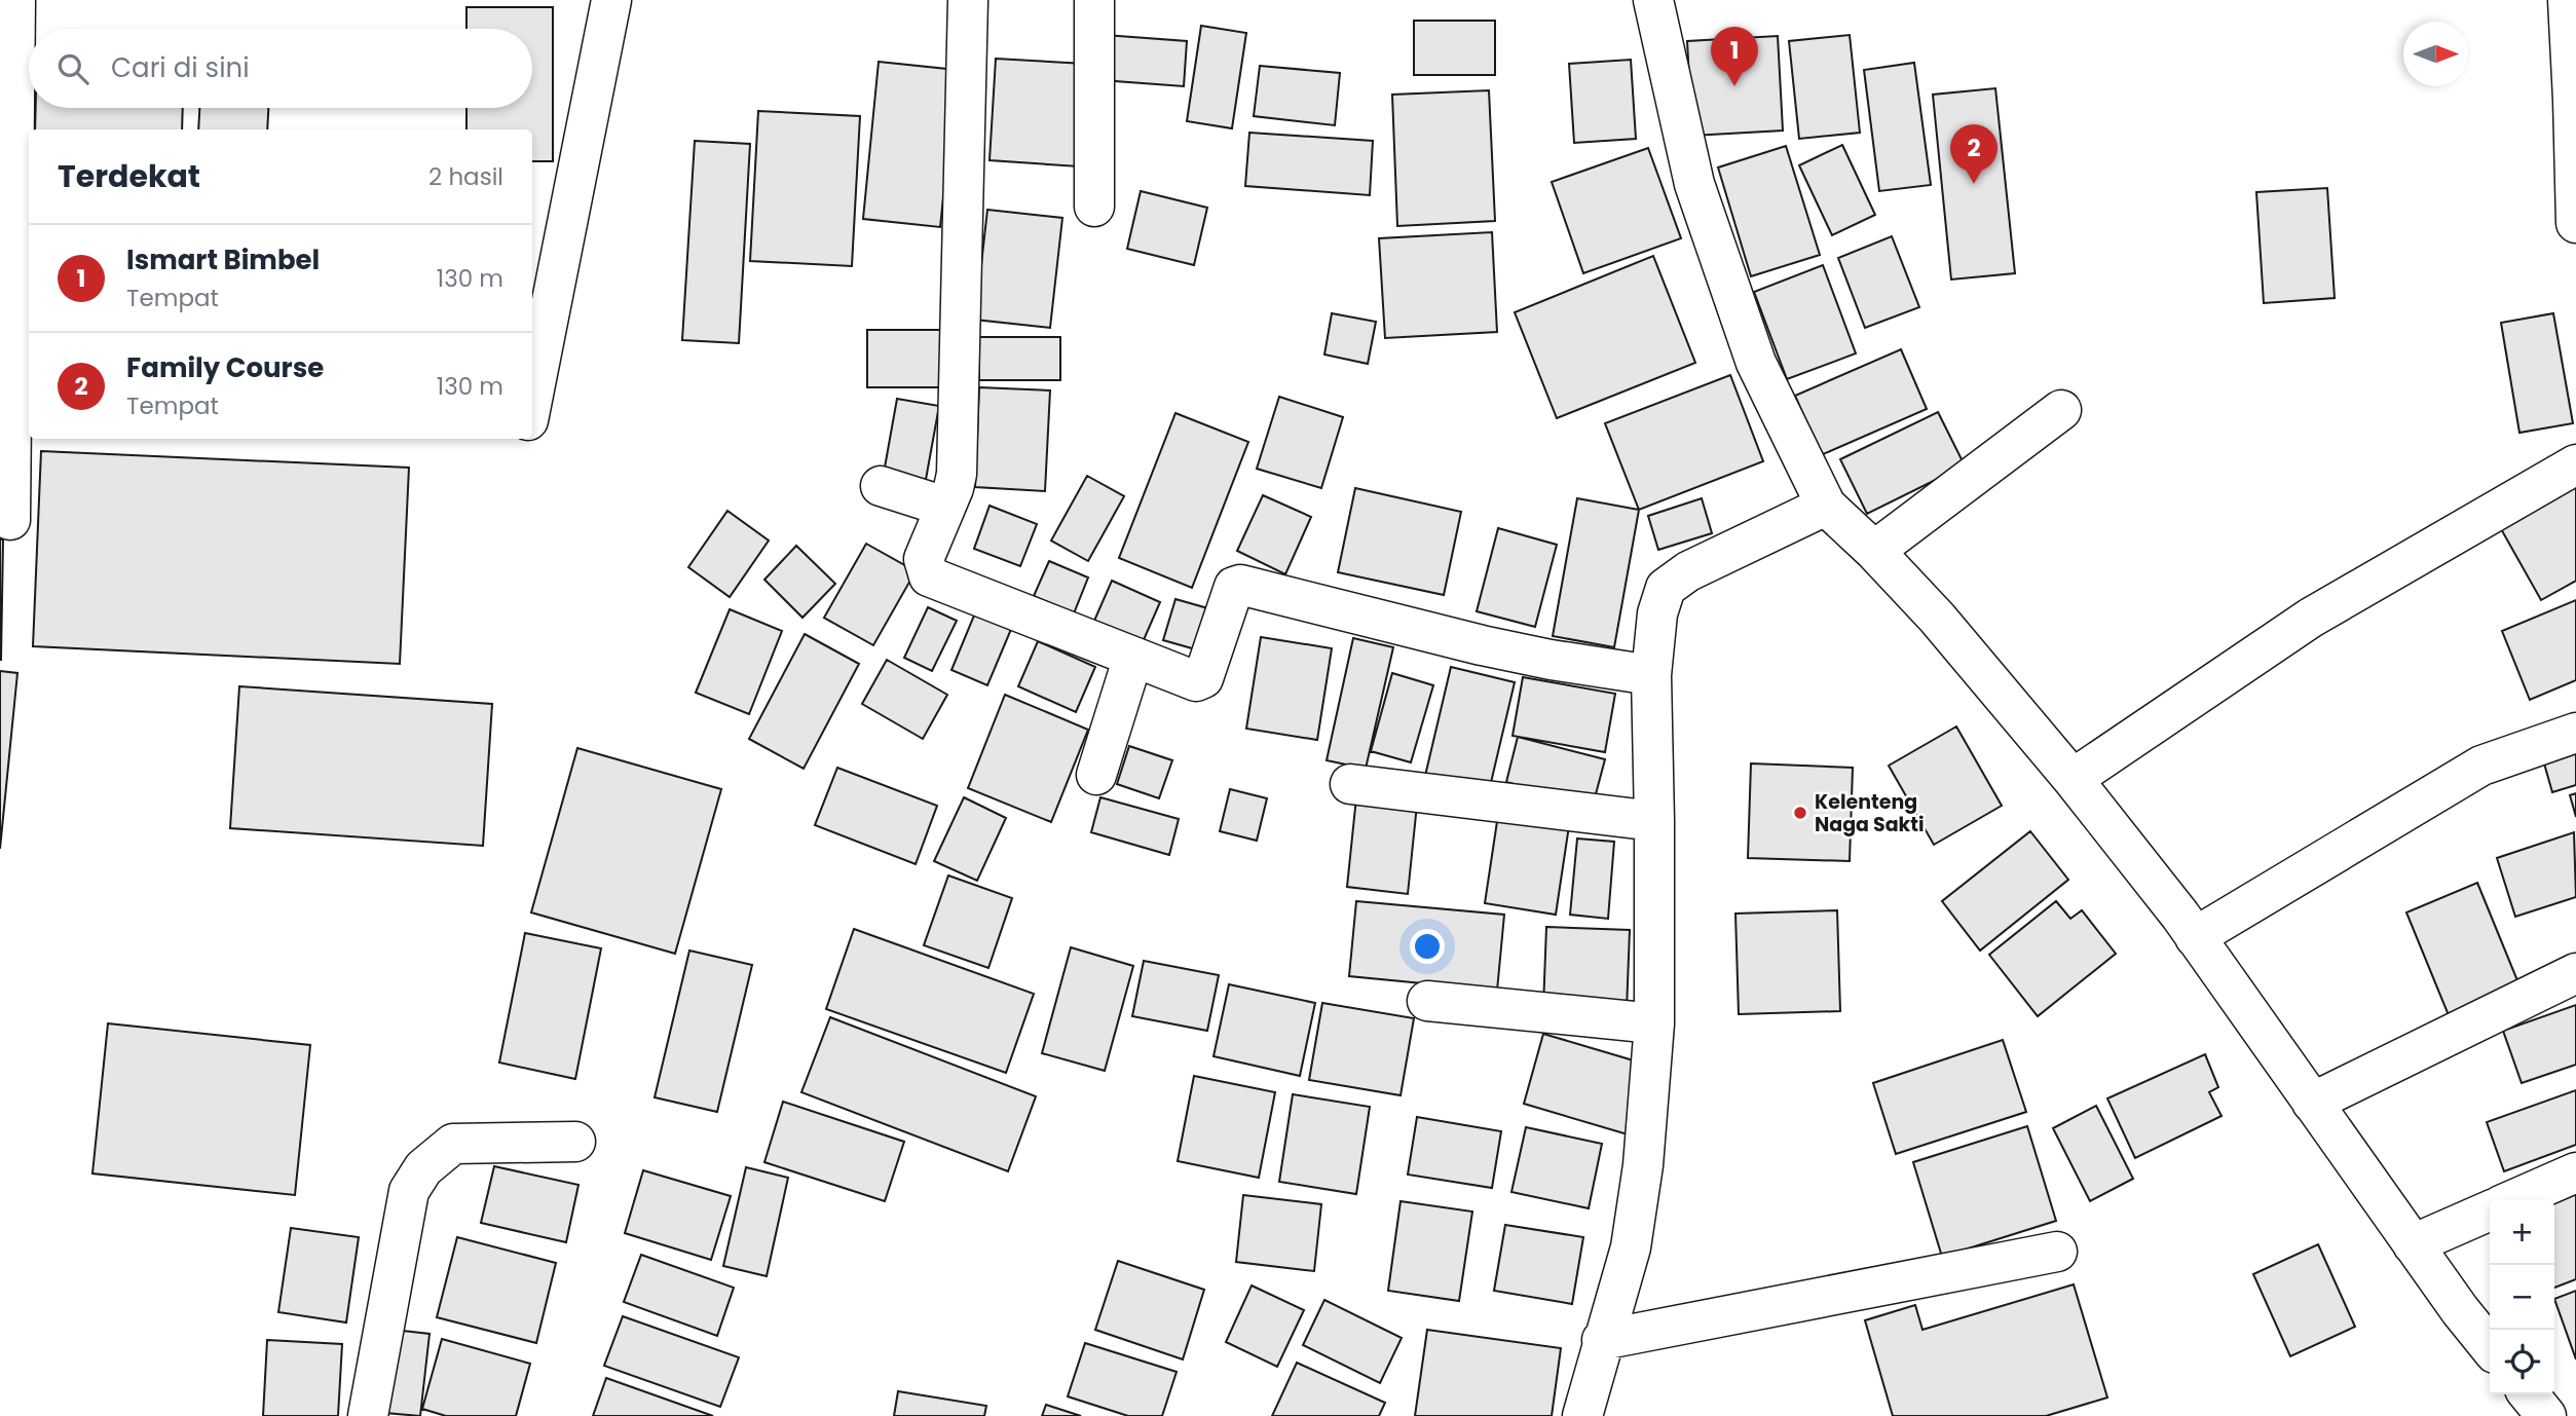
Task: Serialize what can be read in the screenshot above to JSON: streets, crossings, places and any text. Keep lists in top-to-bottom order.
{
  "places": ["Kelenteng Naga Sakti"],
  "north": "right",
  "page": {
    "pins": ["1", "2"],
    "search": "Cari di sini",
    "heading": ["Terdekat", "2 hasil"],
    "list": [
      {
        "mark": "1",
        "name": "Ismart Bimbel",
        "note": "Tempat",
        "value": "130 m"
      },
      {
        "mark": "2",
        "name": "Family Course",
        "note": "Tempat",
        "value": "130 m"
      }
    ],
    "map_buttons": ["+", "−"]
  }
}
